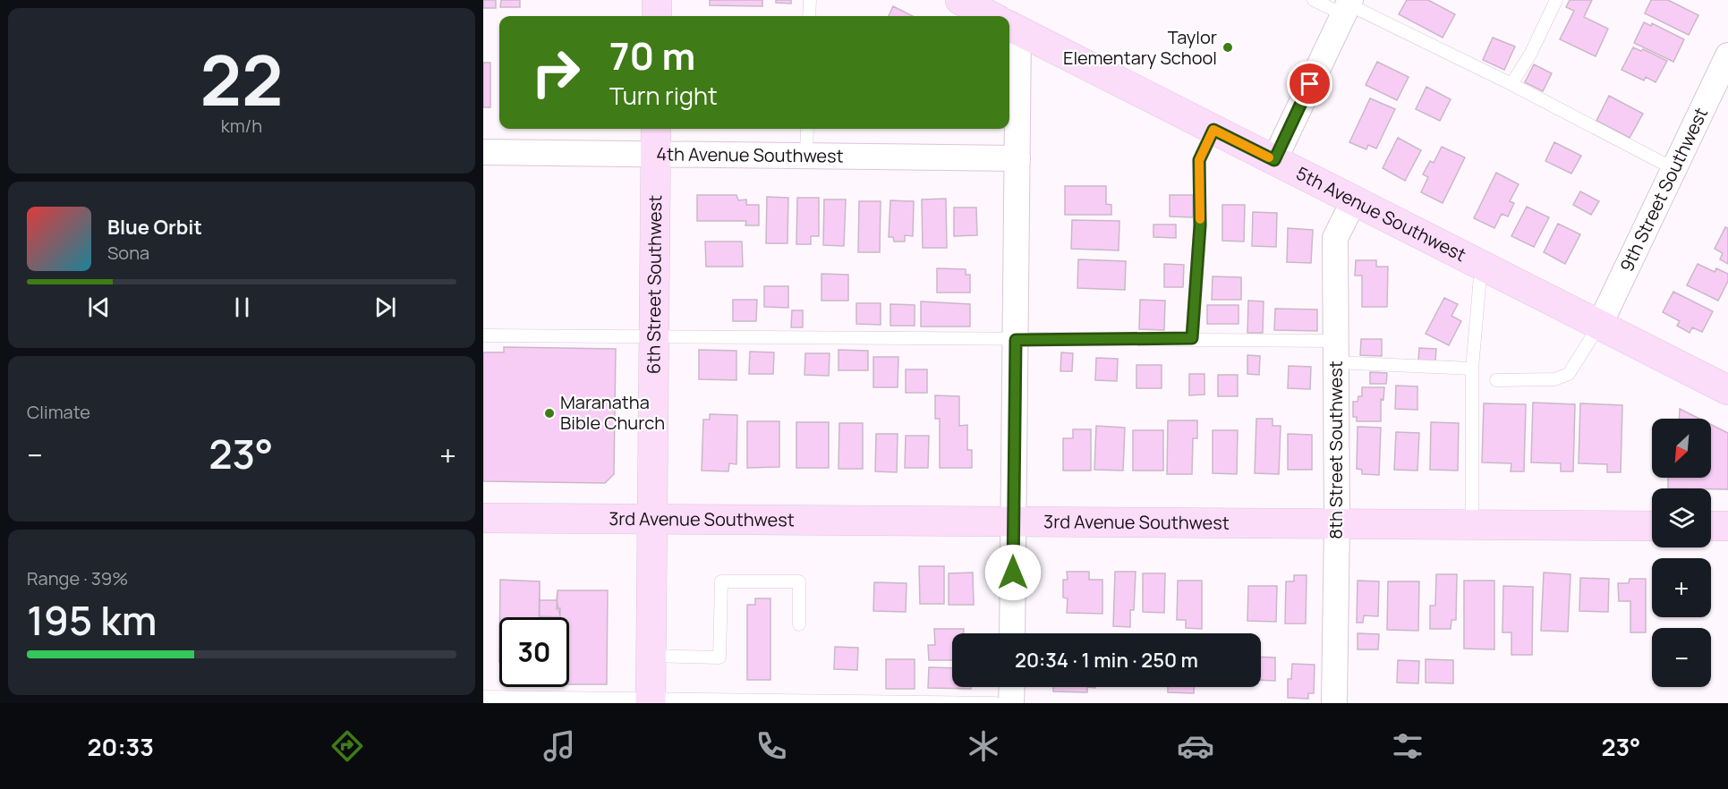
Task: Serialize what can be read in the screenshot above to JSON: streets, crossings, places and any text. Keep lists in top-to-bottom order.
{
  "streets": {
    "main road": ["5th Avenue Southwest", "6th Street Southwest", "3rd Avenue Southwest"],
    "street": ["4th Avenue Southwest", "9th Street Southwest", "8th Street Southwest"]
  },
  "crossings": [
    ["4th Avenue Southwest", "6th Street Southwest"],
    ["9th Street Southwest", "5th Avenue Southwest"],
    ["5th Avenue Southwest", "8th Street Southwest"],
    ["6th Street Southwest", "3rd Avenue Southwest"],
    ["8th Street Southwest", "3rd Avenue Southwest"]
  ],
  "places": ["Taylor Elementary School", "Maranatha Bible Church"],
  "north": "bottom left",
  "page": {
    "tile": [
      ["22", "km/h"],
      "Climate",
      ["Range · 39%", "195 km"]
    ],
    "turn": ["70 m", "Turn right"],
    "song": ["Blue Orbit", "Sona"],
    "map_buttons": ["+", "−"],
    "heat": ["−", "23°", "+"],
    "limit": "30",
    "trip": "20:34 · 1 min · 250 m",
    "tabs": ["20:33", "23°"]
  }
}
